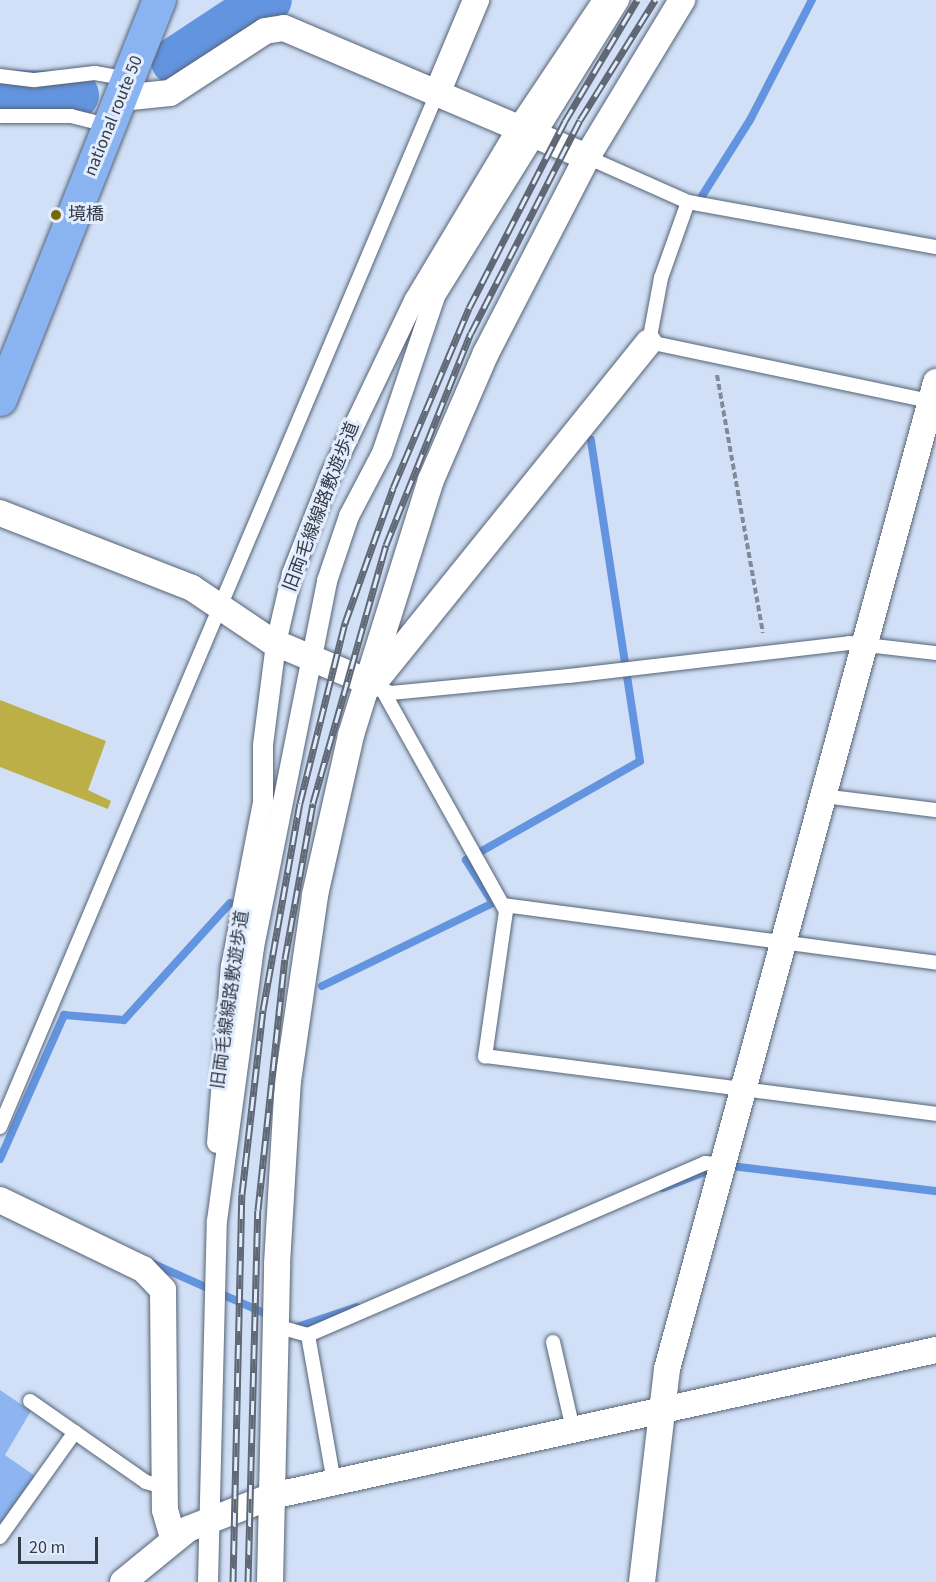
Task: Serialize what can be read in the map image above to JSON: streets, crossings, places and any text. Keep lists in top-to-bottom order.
{
  "streets": {
    "highway": ["national route 50"],
    "street": ["旧両毛線線路敷遊歩道"]
  },
  "places": ["境橋"],
  "scale_bar": "20 m"
}
